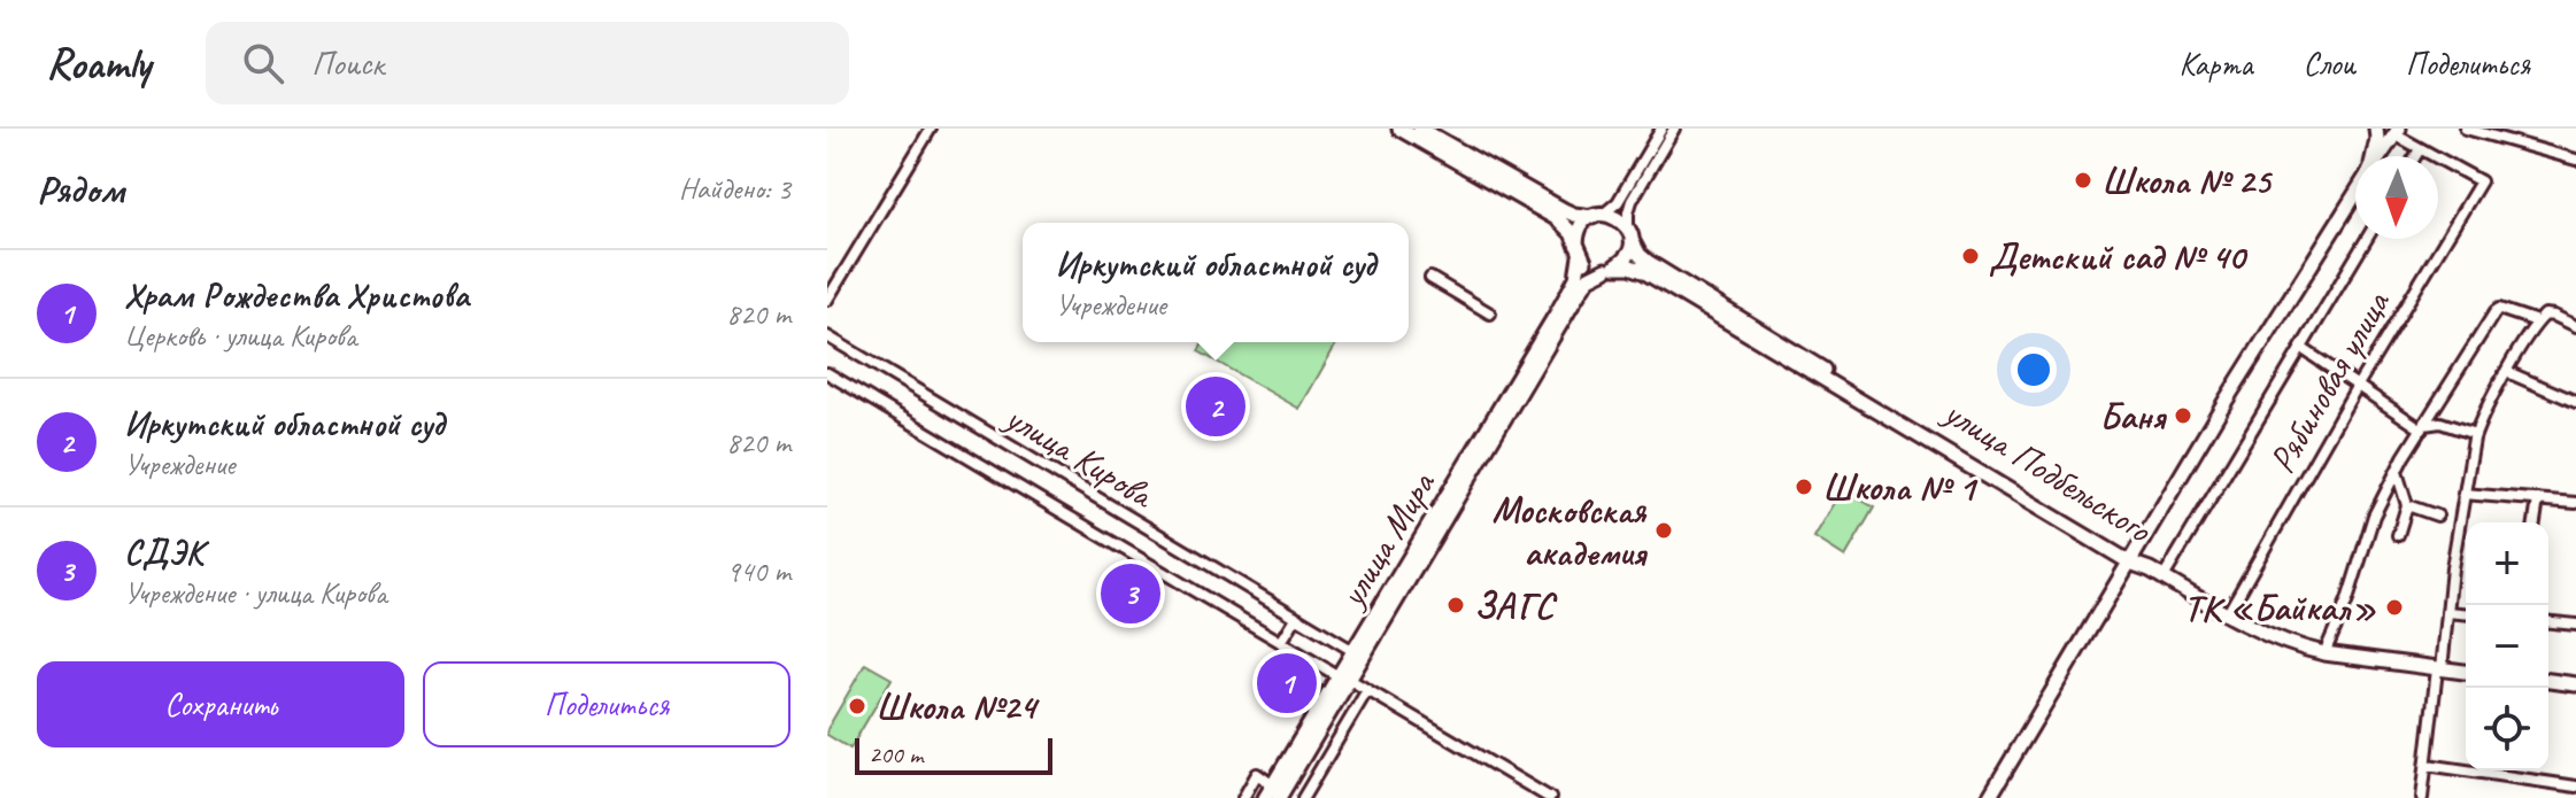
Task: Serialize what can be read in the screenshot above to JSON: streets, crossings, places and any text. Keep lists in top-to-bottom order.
{
  "streets": {
    "main road": ["улица Подбельского", "улица Мира"],
    "street": ["Рябиновая улица", "улица Кирова"]
  },
  "crossings": [
    ["Рябиновая улица", "улица Подбельского"],
    ["улица Кирова", "улица Мира"]
  ],
  "places": [
    "Школа № 25",
    "Детский сад № 40",
    "Баня",
    "Школа № 1",
    "Московская академия",
    "ЗАГС",
    "ТК «Байкал»",
    "Школа №24"
  ],
  "scale_bar": "200 m",
  "north": "bottom",
  "page": {
    "header": "Roamly",
    "search": "Поиск",
    "nav": ["Карта", "Слои", "Поделиться"],
    "heading": ["Рядом", "Найдено: 3"],
    "popup": ["Иркутский областной суд", "Учреждение"],
    "list": [
      {
        "mark": "1",
        "name": "Храм Рождества Христова",
        "note": "Церковь · улица Кирова",
        "value": "820 m"
      },
      {
        "mark": "2",
        "name": "Иркутский областной суд",
        "note": "Учреждение",
        "value": "820 m"
      },
      {
        "mark": "3",
        "name": "СДЭК",
        "note": "Учреждение · улица Кирова",
        "value": "940 m"
      }
    ],
    "pins": ["2", "3", "1"],
    "map_buttons": ["+", "−"],
    "buttons": ["Сохранить", "Поделиться"],
    "scale": "200 m"
  }
}
